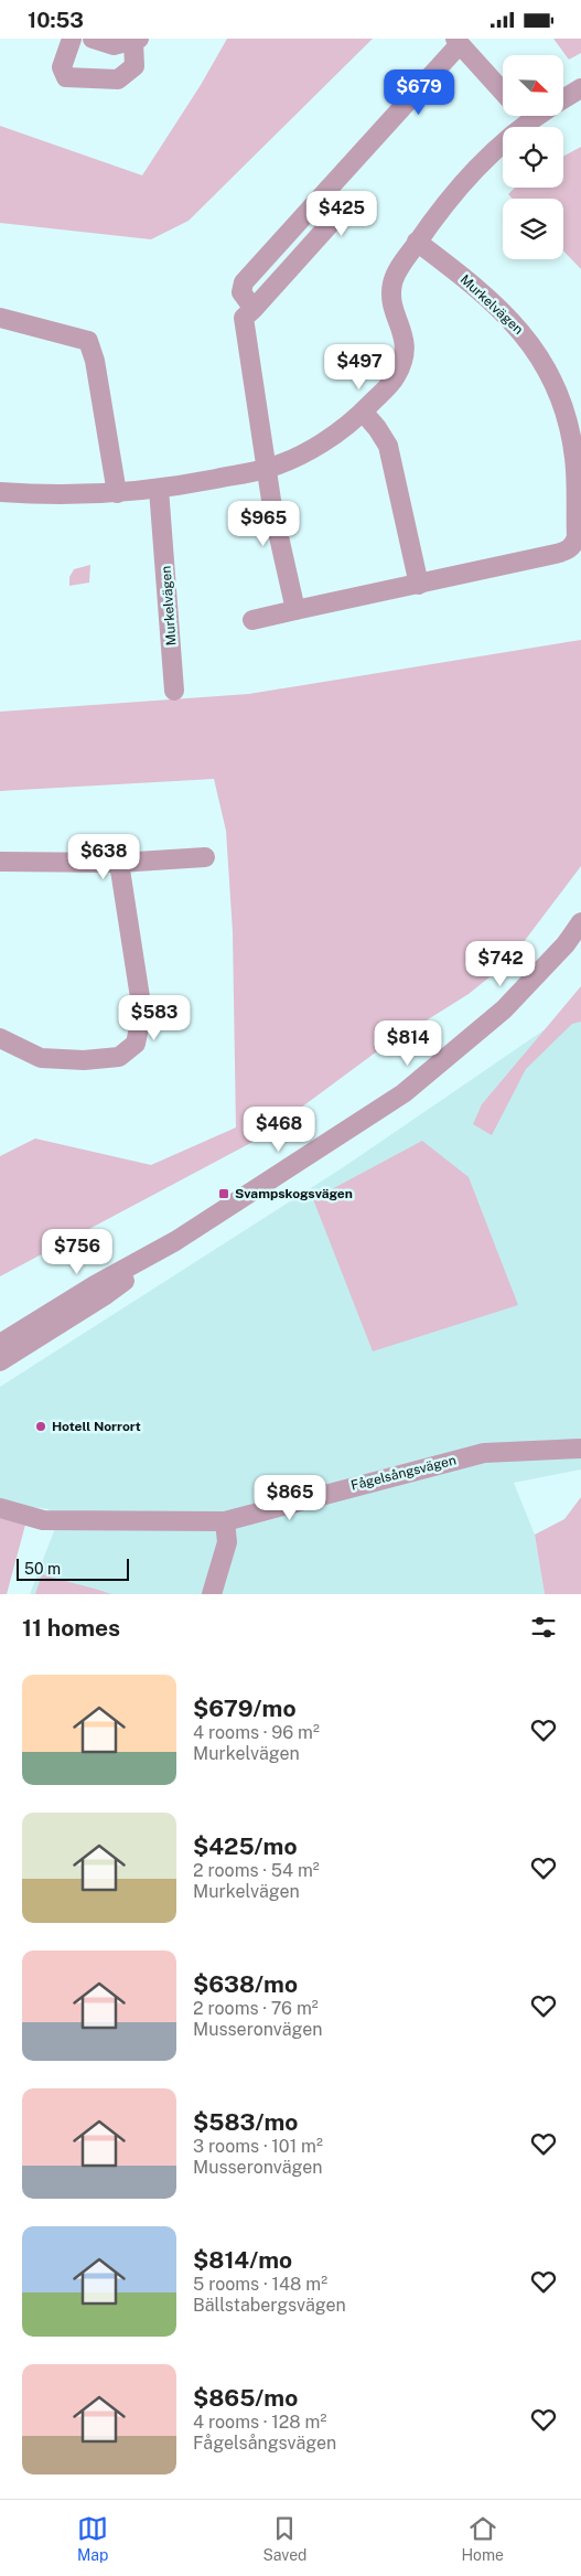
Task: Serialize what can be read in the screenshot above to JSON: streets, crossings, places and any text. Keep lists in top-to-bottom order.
{
  "streets": {
    "street": ["Murkelvägen", "Fågelsångsvägen"]
  },
  "places": {
    "transit": ["Svampskogsvägen"],
    "other": ["Hotell Norrort"]
  },
  "scale_bar": "50 m",
  "north": "bottom right",
  "page": {
    "status": "10:53",
    "price": [
      "$679",
      "$425",
      "$497",
      "$965",
      "$638",
      "$742",
      "$583",
      "$814",
      "$468",
      "$756",
      "$865"
    ],
    "scale": "50 m",
    "heading": "11 homes",
    "list": [
      {
        "name": "$679/mo",
        "note": "4 rooms · 96 m² · Murkelvägen"
      },
      {
        "name": "$425/mo",
        "note": "2 rooms · 54 m² · Murkelvägen"
      },
      {
        "name": "$638/mo",
        "note": "2 rooms · 76 m² · Musseronvägen"
      },
      {
        "name": "$583/mo",
        "note": "3 rooms · 101 m² · Musseronvägen"
      },
      {
        "name": "$814/mo",
        "note": "5 rooms · 148 m² · Bällstabergsvägen"
      },
      {
        "name": "$865/mo",
        "note": "4 rooms · 128 m² · Fågelsångsvägen"
      }
    ],
    "tabs": ["Map", "Saved", "Home"]
  }
}
